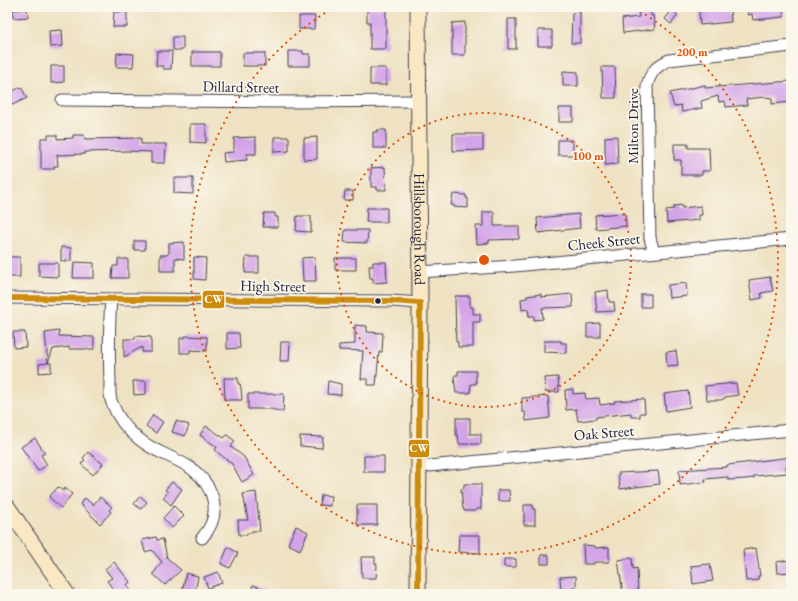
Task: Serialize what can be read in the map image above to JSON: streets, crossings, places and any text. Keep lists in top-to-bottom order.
{
  "streets": {
    "street": [
      "Dillard Street",
      "Milton Drive",
      "Hillsborough Road",
      "Cheek Street",
      "High Street",
      "Oak Street"
    ]
  },
  "crossings": [
    ["Dillard Street", "Hillsborough Road"],
    ["Milton Drive", "Cheek Street"],
    ["Hillsborough Road", "Cheek Street"],
    ["Hillsborough Road", "High Street"],
    ["Hillsborough Road", "Oak Street"]
  ],
  "lines": ["transit line CW"],
  "rings": ["200 m", "100 m"]
}
